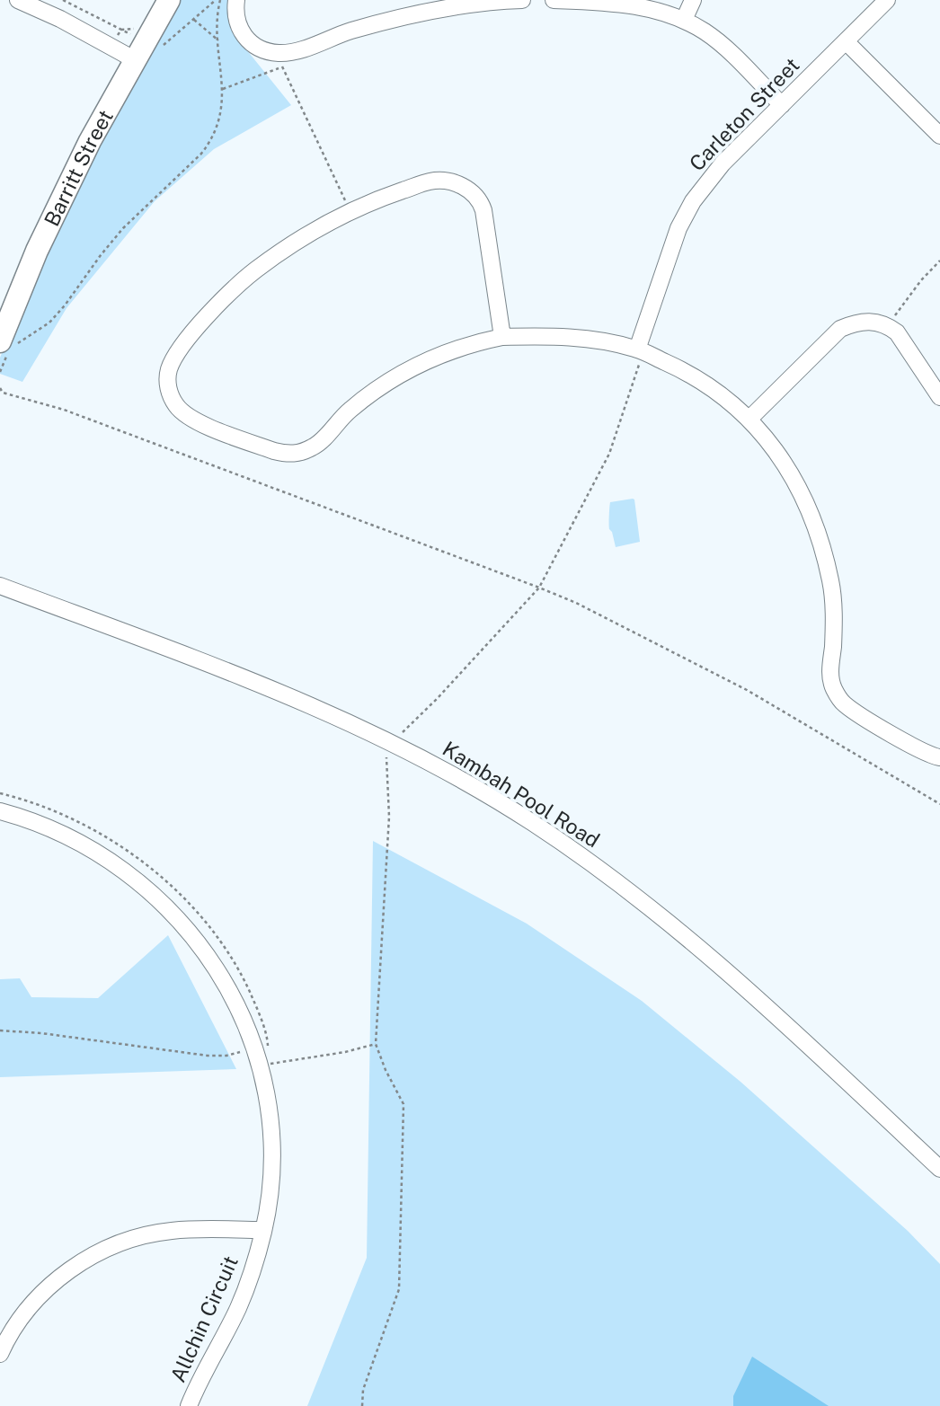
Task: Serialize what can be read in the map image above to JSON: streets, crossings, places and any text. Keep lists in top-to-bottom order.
{
  "streets": {
    "street": [
      "Carleton Street",
      "Barritt Street",
      "Kambah Pool Road",
      "Allchin Circuit"
    ]
  }
}
